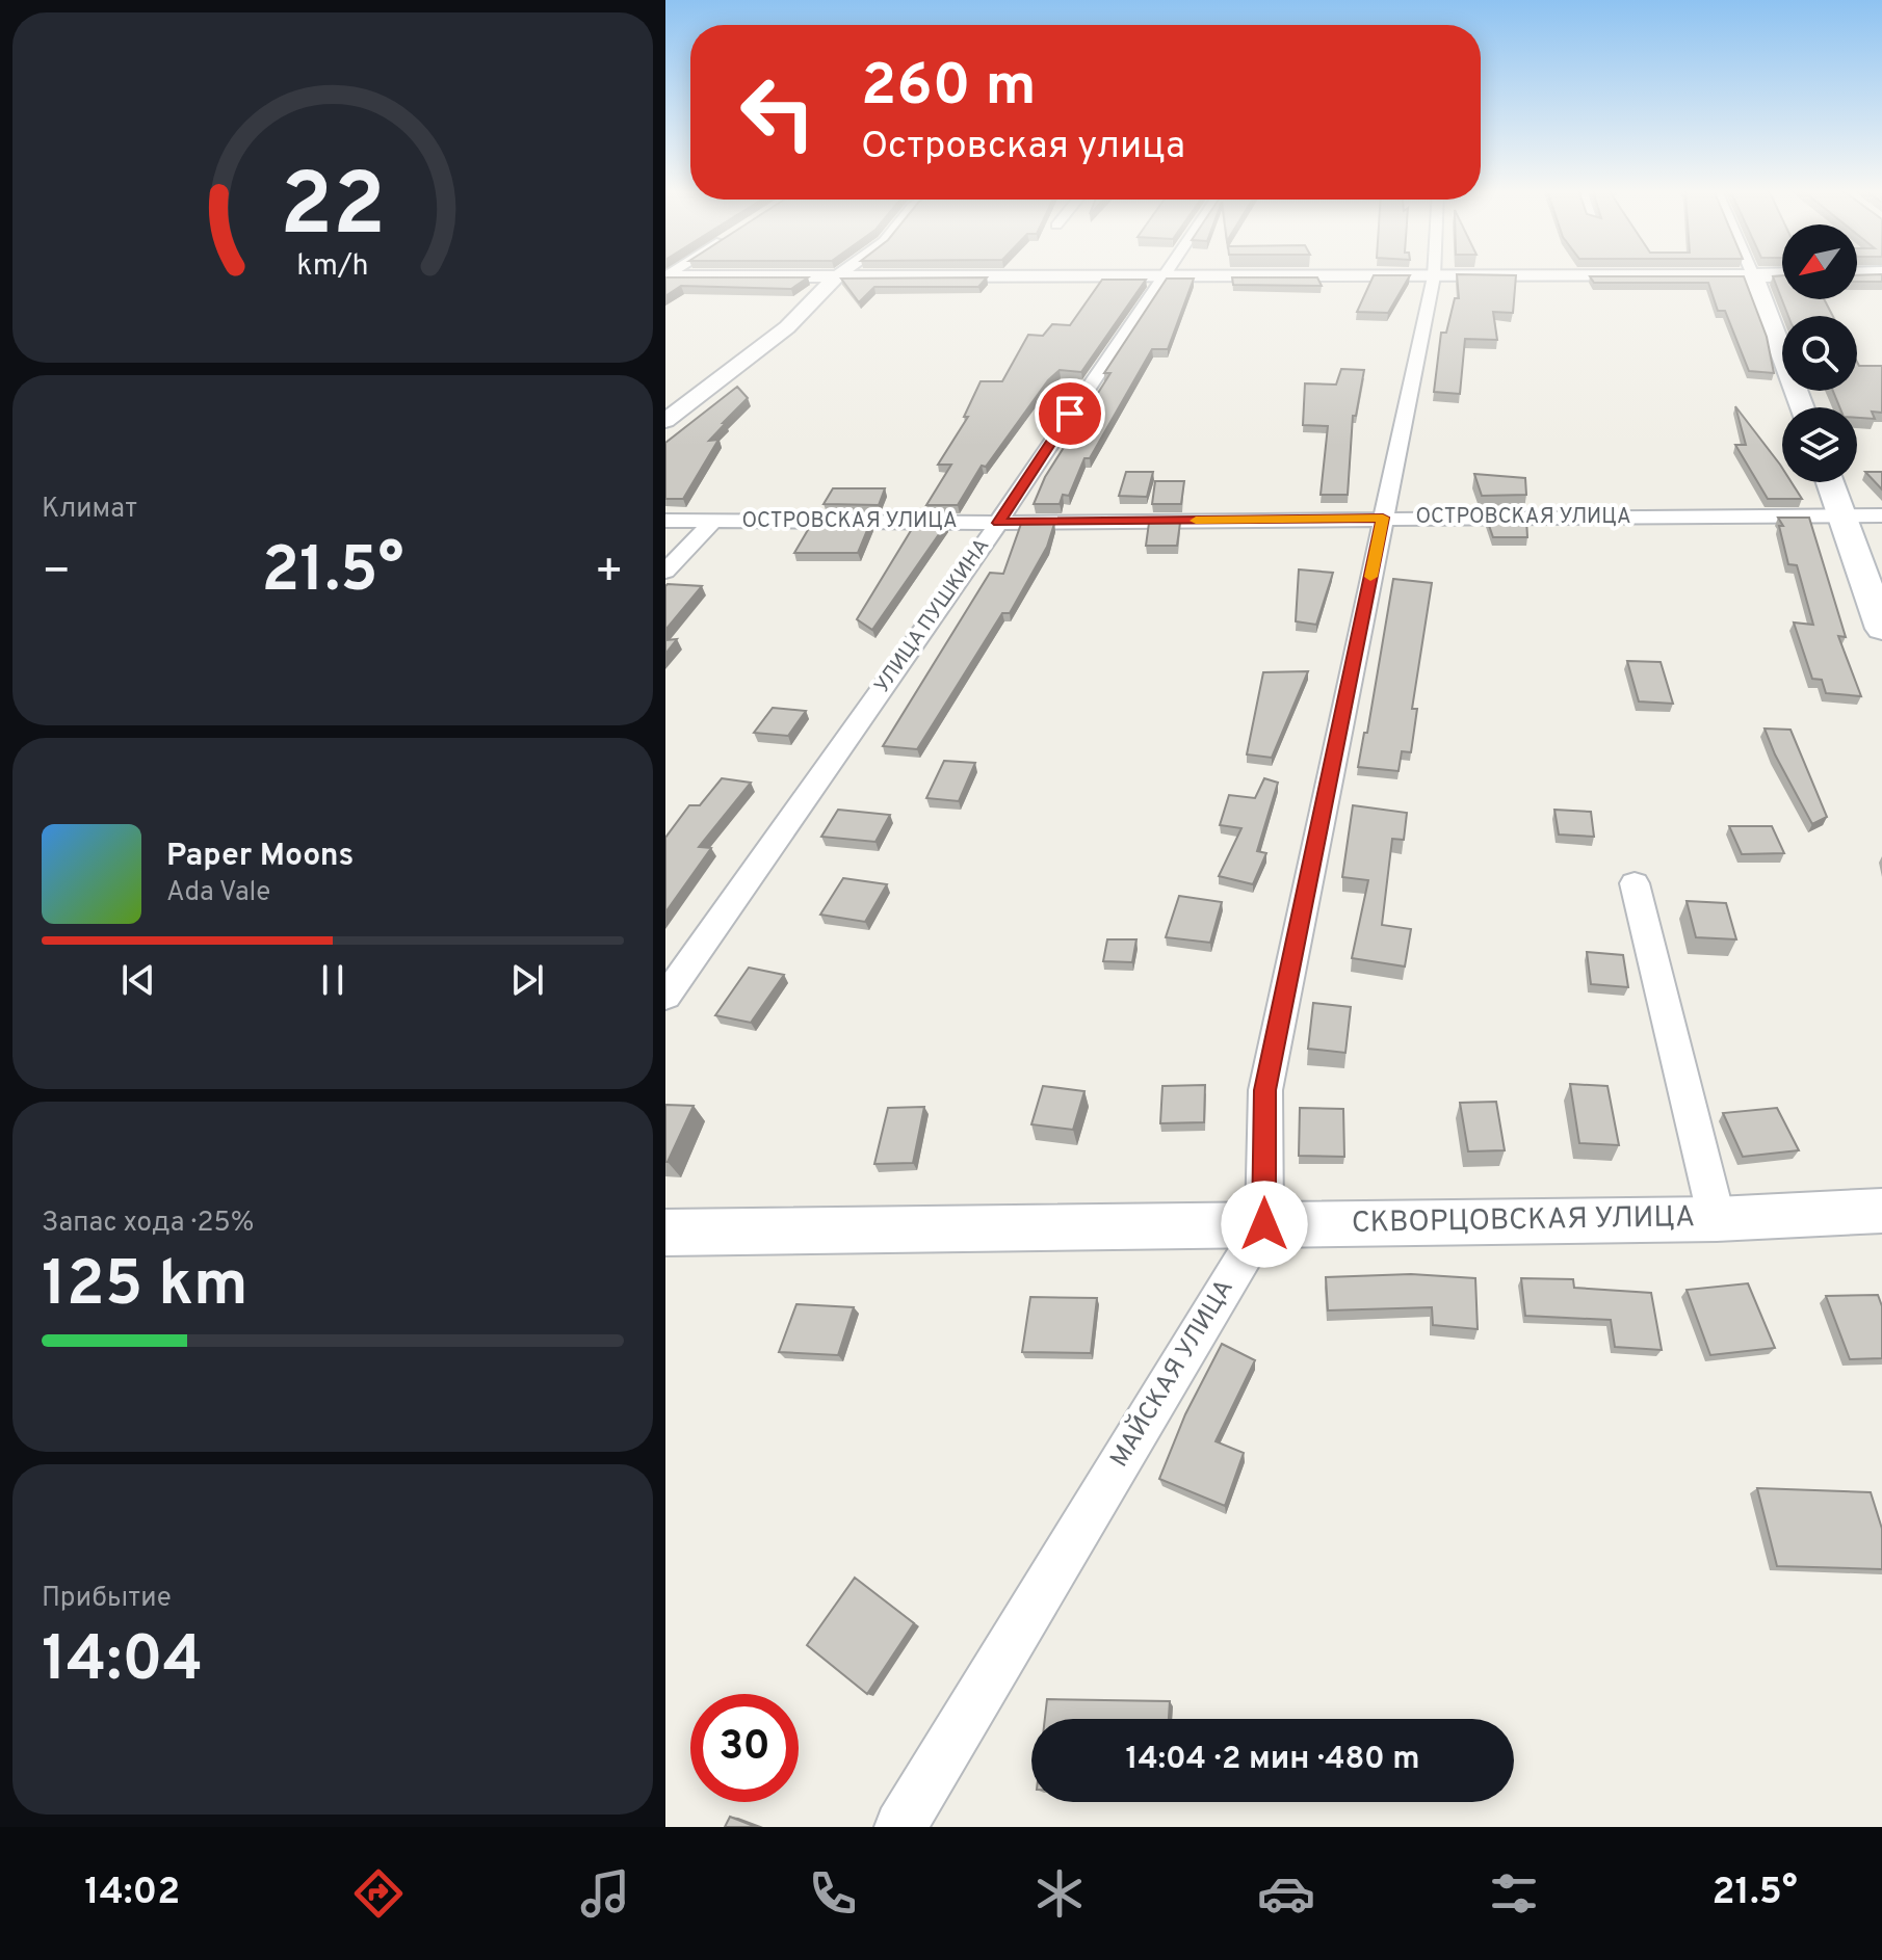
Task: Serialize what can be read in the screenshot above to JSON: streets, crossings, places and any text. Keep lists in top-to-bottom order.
{
  "streets": {
    "street": [
      "ОСТРОВСКАЯ УЛИЦА",
      "УЛИЦА ПУШКИНА",
      "СКВОРЦОВСКАЯ УЛИЦА",
      "МАЙСКАЯ УЛИЦА"
    ]
  },
  "crossings": [
    ["ОСТРОВСКАЯ УЛИЦА", "УЛИЦА ПУШКИНА"],
    ["СКВОРЦОВСКАЯ УЛИЦА", "МАЙСКАЯ УЛИЦА"]
  ],
  "north": "bottom left",
  "page": {
    "turn": ["260 m", "Островская улица"],
    "tile": [
      "Климат",
      ["Запас хода · 25%", "125 km"],
      ["Прибытие", "14:04"]
    ],
    "heat": ["−", "21.5°", "+"],
    "song": ["Paper Moons", "Ada Vale"],
    "limit": "30",
    "trip": "14:04 · 2 мин · 480 m",
    "tabs": ["14:02", "21.5°"],
    "gauge": ["22", "km/h"]
  }
}
